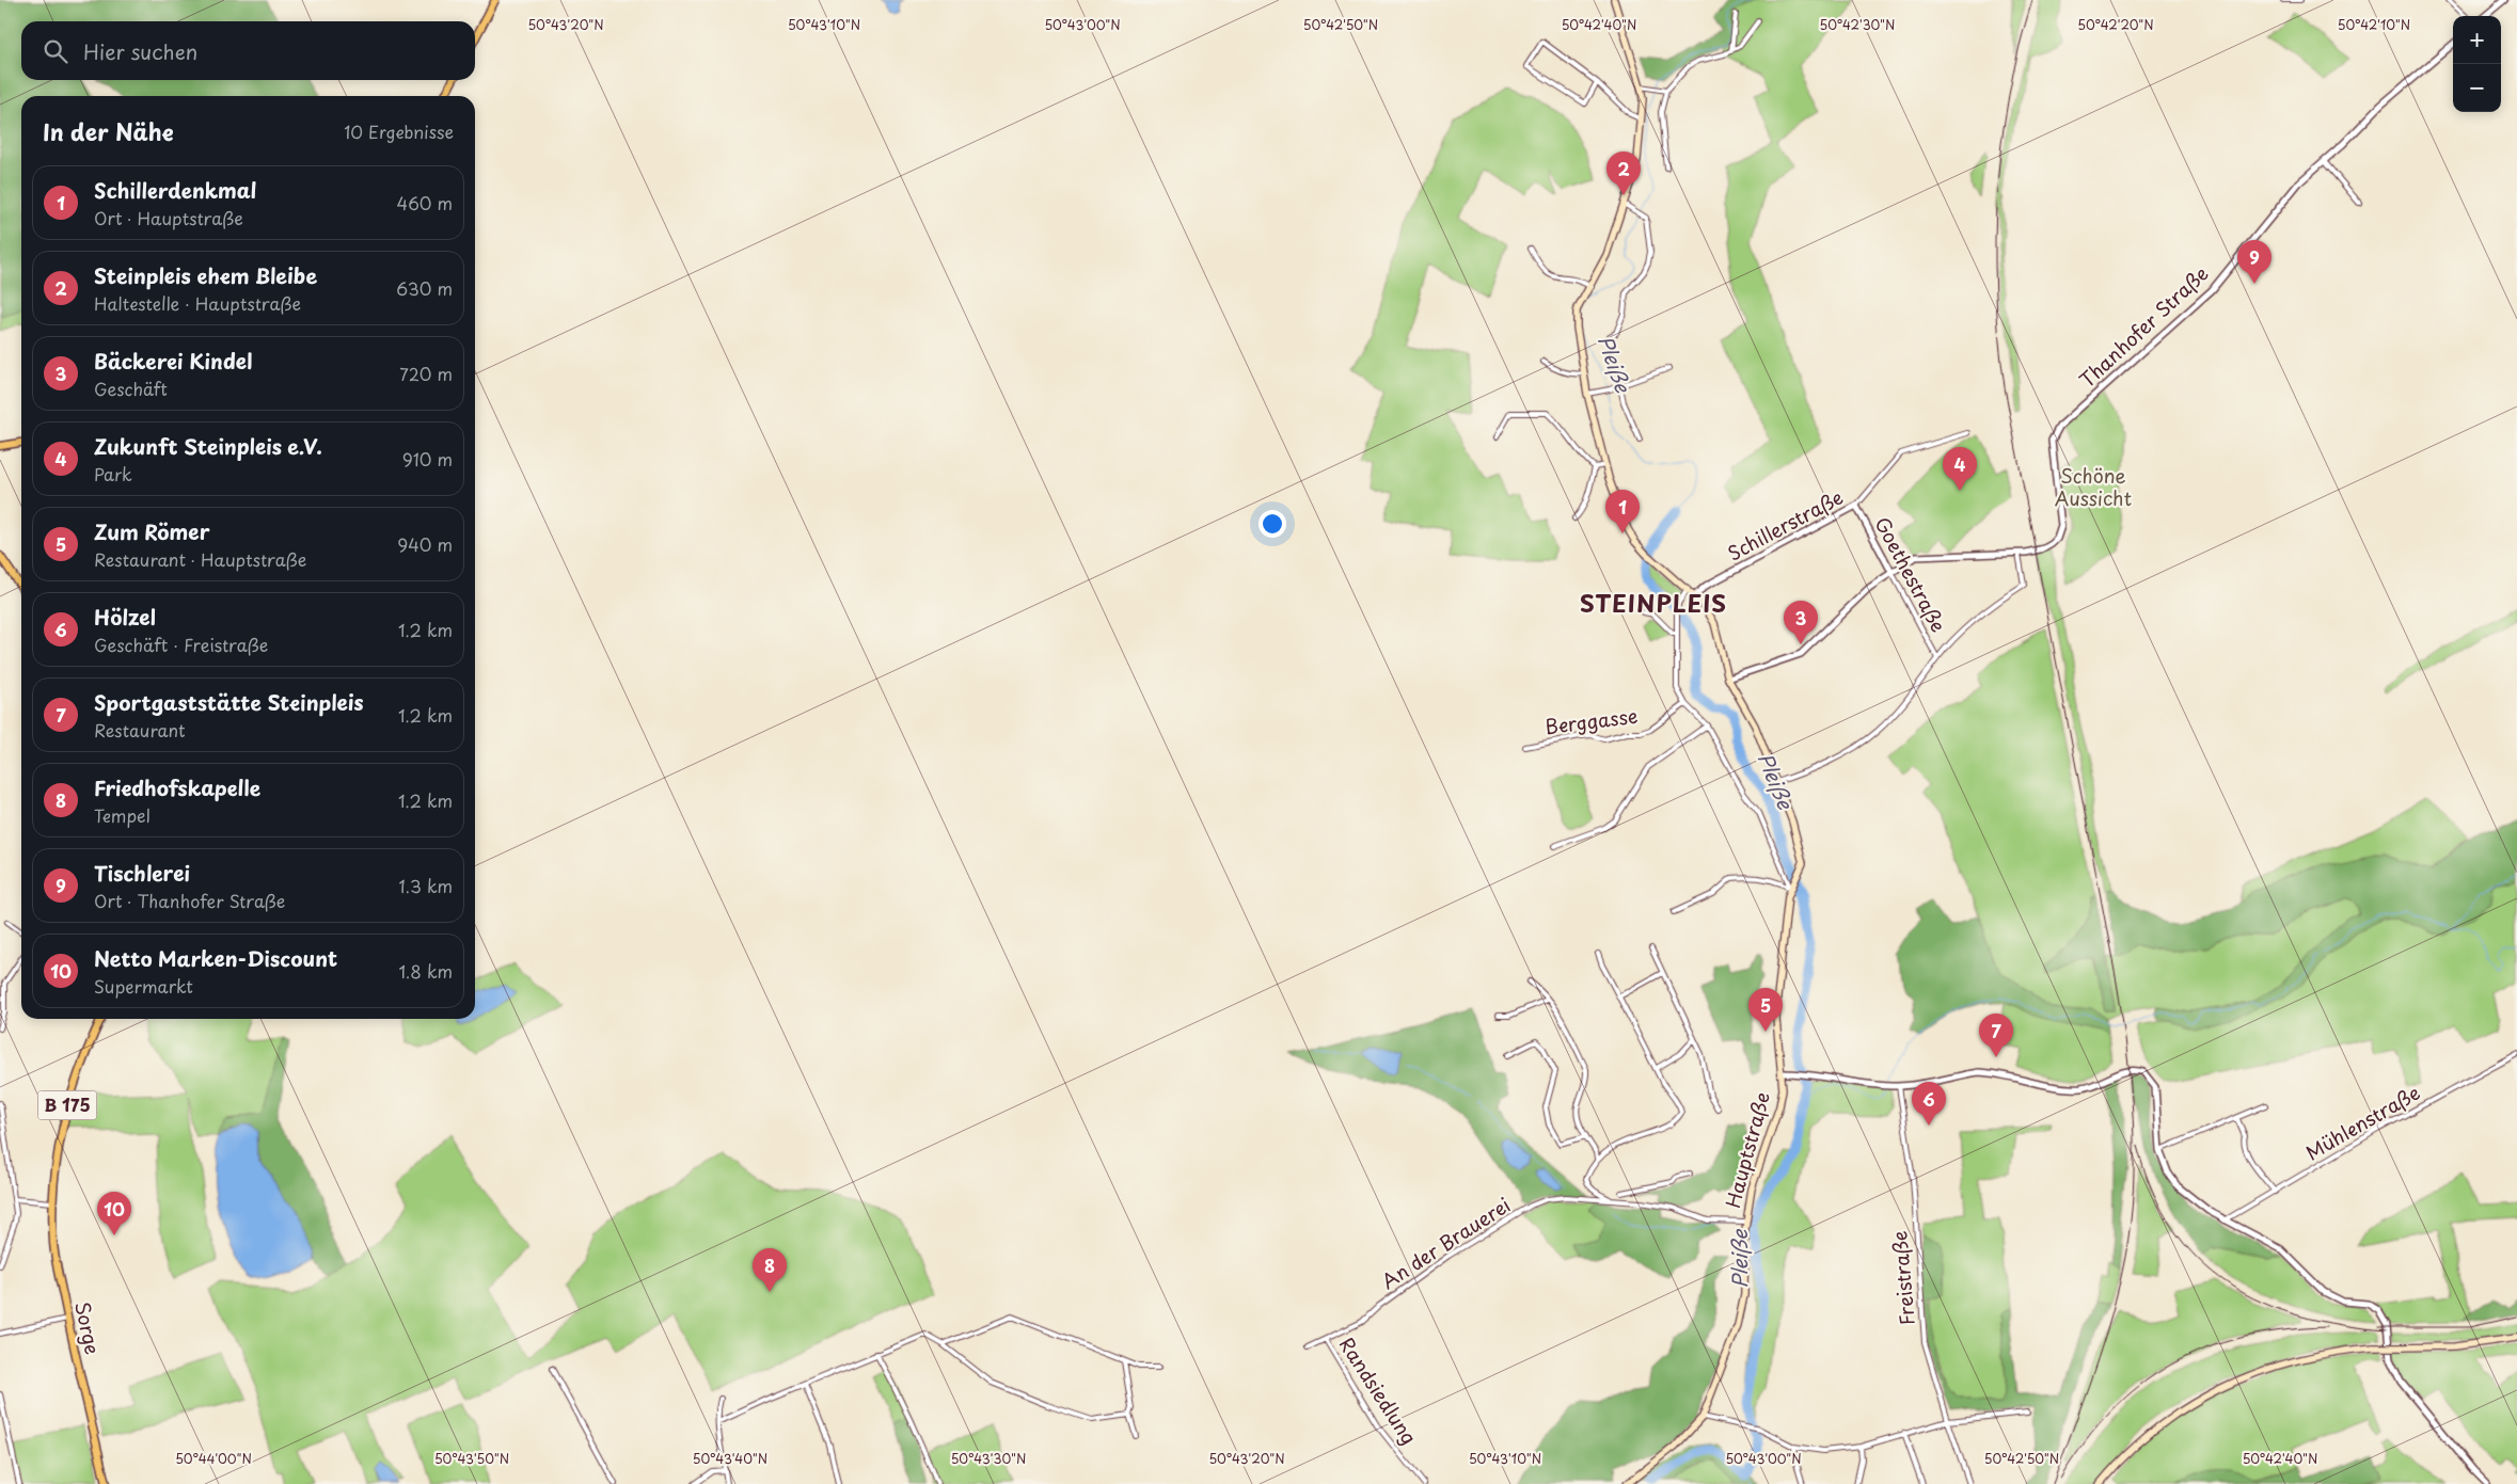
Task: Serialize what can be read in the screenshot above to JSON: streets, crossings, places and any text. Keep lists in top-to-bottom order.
{
  "streets": {
    "main road": ["B 175", "Hauptstraße", "Sorge"],
    "street": [
      "Thanhofer Straße",
      "Schillerstraße",
      "Goethestraße",
      "Berggasse",
      "Mühlenstraße",
      "An der Brauerei",
      "Freistraße",
      "Randsiedlung"
    ]
  },
  "crossings": [
    ["Schillerstraße", "Goethestraße"],
    ["Schillerstraße", "Hauptstraße"],
    ["B 175", "Sorge"],
    ["Hauptstraße", "An der Brauerei"],
    ["An der Brauerei", "Randsiedlung"]
  ],
  "districts": ["STEINPLEIS"],
  "water": ["Pleiße"],
  "parks": ["Schöne Aussicht"],
  "page": {
    "map_buttons": ["+", "−"],
    "search": "Hier suchen",
    "heading": ["In der Nähe", "10 Ergebnisse"],
    "pins": [
      "2",
      "9",
      "4",
      "1",
      "3",
      "5",
      "7",
      "6",
      "10",
      "8"
    ],
    "list": [
      {
        "mark": "1",
        "name": "Schillerdenkmal",
        "note": "Ort · Hauptstraße",
        "value": "460 m"
      },
      {
        "mark": "2",
        "name": "Steinpleis ehem Bleibe",
        "note": "Haltestelle · Hauptstraße",
        "value": "630 m"
      },
      {
        "mark": "3",
        "name": "Bäckerei Kindel",
        "note": "Geschäft",
        "value": "720 m"
      },
      {
        "mark": "4",
        "name": "Zukunft Steinpleis e.V.",
        "note": "Park",
        "value": "910 m"
      },
      {
        "mark": "5",
        "name": "Zum Römer",
        "note": "Restaurant · Hauptstraße",
        "value": "940 m"
      },
      {
        "mark": "6",
        "name": "Hölzel",
        "note": "Geschäft · Freistraße",
        "value": "1.2 km"
      },
      {
        "mark": "7",
        "name": "Sportgaststätte Steinpleis",
        "note": "Restaurant",
        "value": "1.2 km"
      },
      {
        "mark": "8",
        "name": "Friedhofskapelle",
        "note": "Tempel",
        "value": "1.2 km"
      },
      {
        "mark": "9",
        "name": "Tischlerei",
        "note": "Ort · Thanhofer Straße",
        "value": "1.3 km"
      },
      {
        "mark": "10",
        "name": "Netto Marken-Discount",
        "note": "Supermarkt",
        "value": "1.8 km"
      }
    ]
  },
  "coordinates": [
    "50°43'20\"N",
    "50°43'10\"N",
    "50°43'00\"N",
    "50°42'40\"N",
    "50°42'30\"N",
    "50°42'20\"N",
    "50°42'50\"N",
    "50°42'10\"N",
    "50°44'00\"N",
    "50°43'50\"N",
    "50°43'40\"N",
    "50°43'30\"N"
  ]
}
